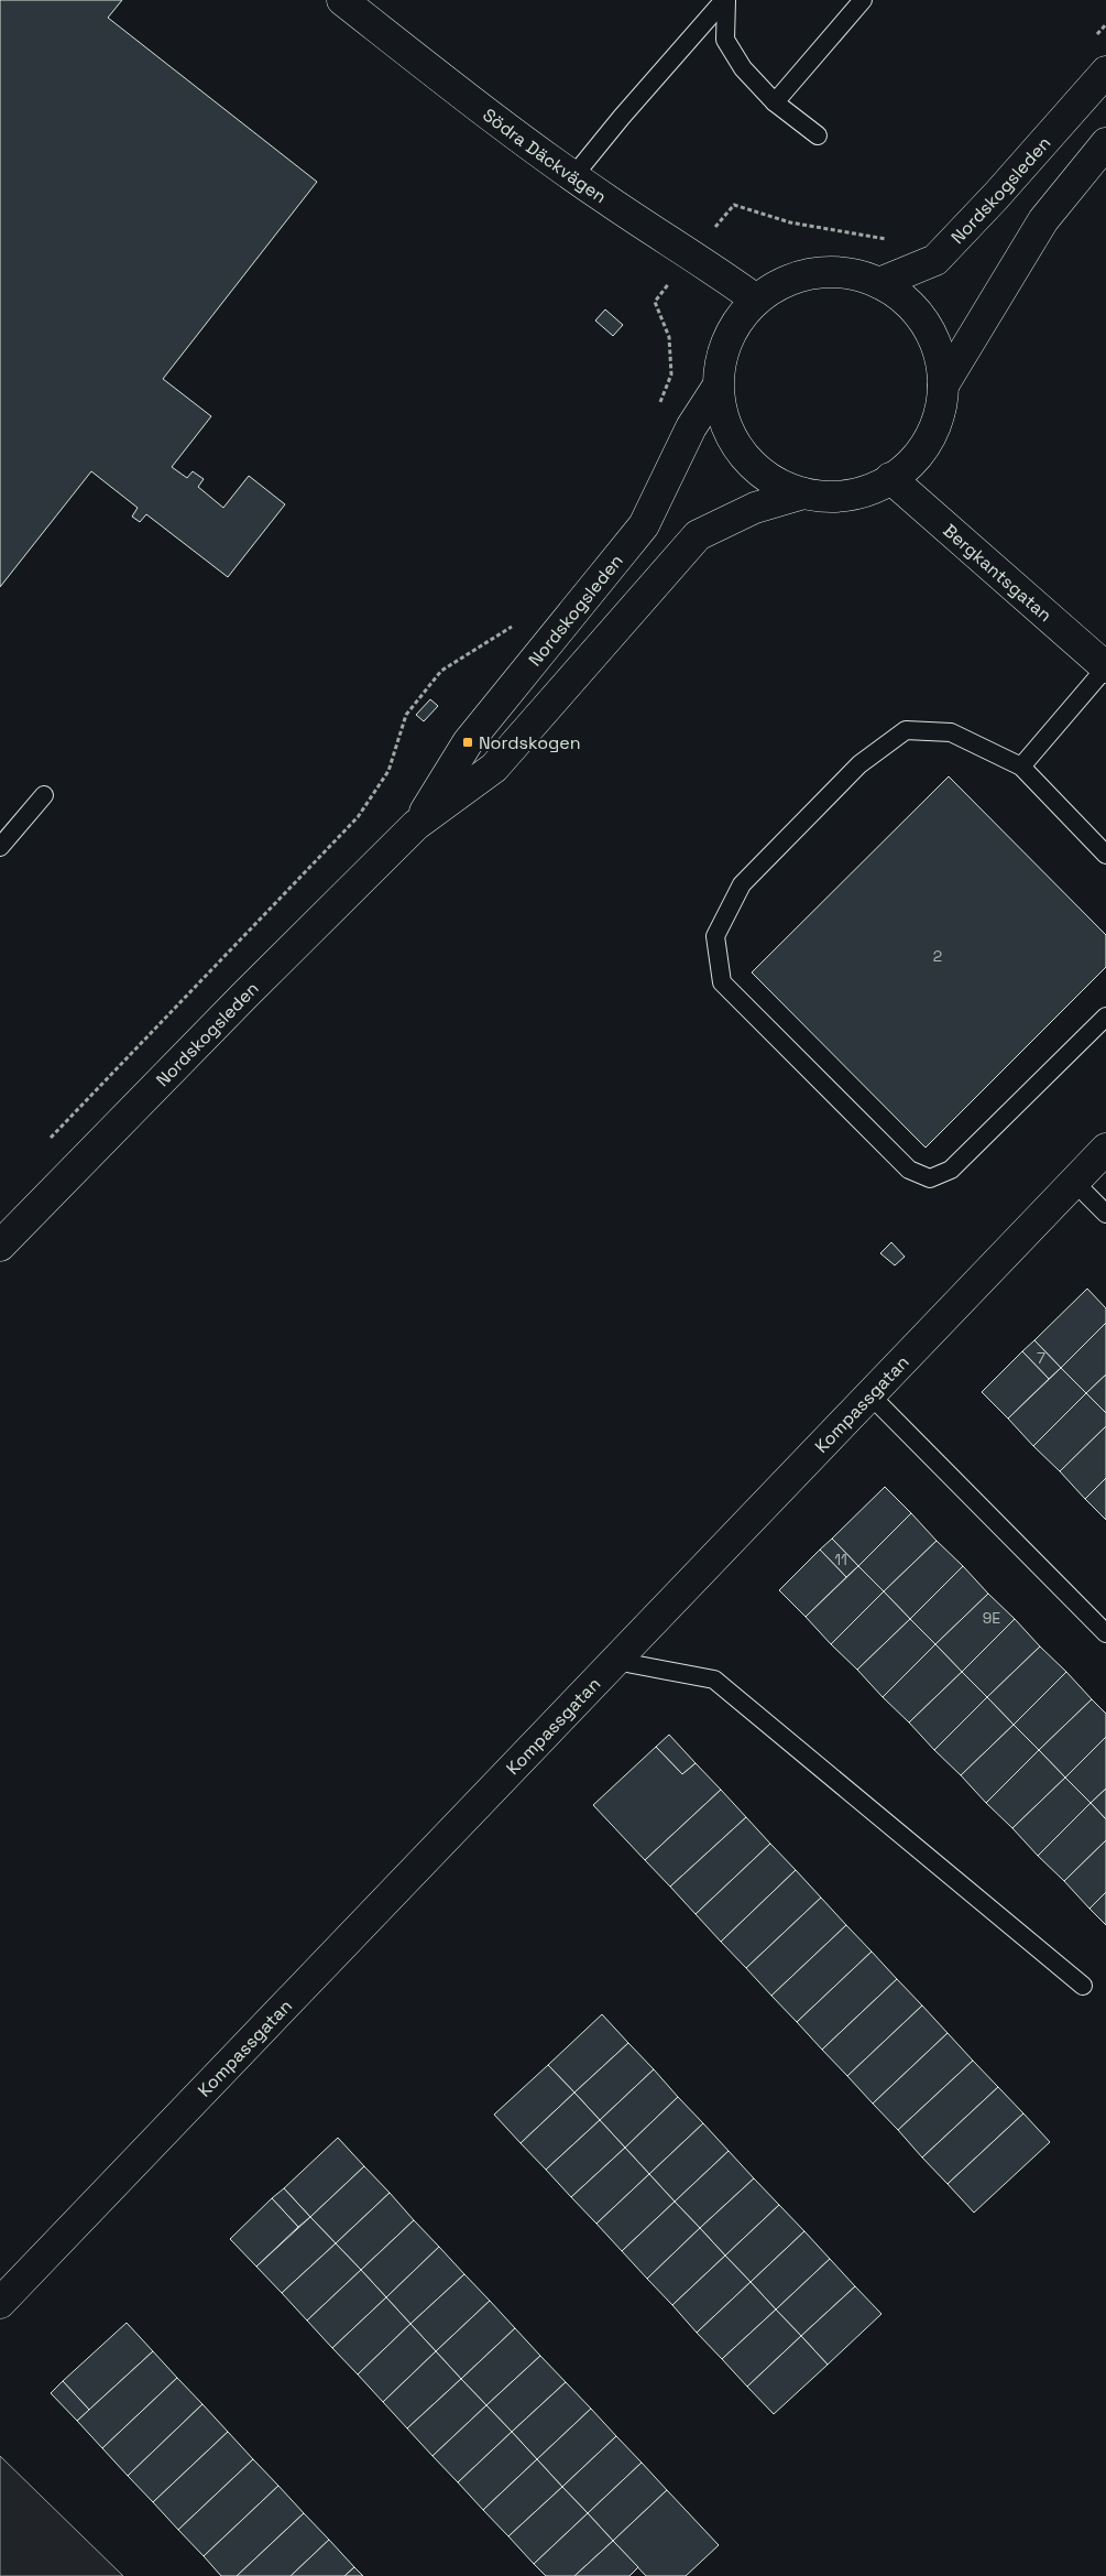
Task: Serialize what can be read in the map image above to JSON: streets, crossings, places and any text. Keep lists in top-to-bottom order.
{
  "streets": {
    "main road": [
      "Södra Däckvägen",
      "Nordskogsleden",
      "Bergkantsgatan",
      "Kompassgatan"
    ]
  },
  "places": {
    "transit": ["Nordskogen"]
  },
  "house_numbers": [
    "2",
    "7",
    "11",
    "9E"
  ]
}
